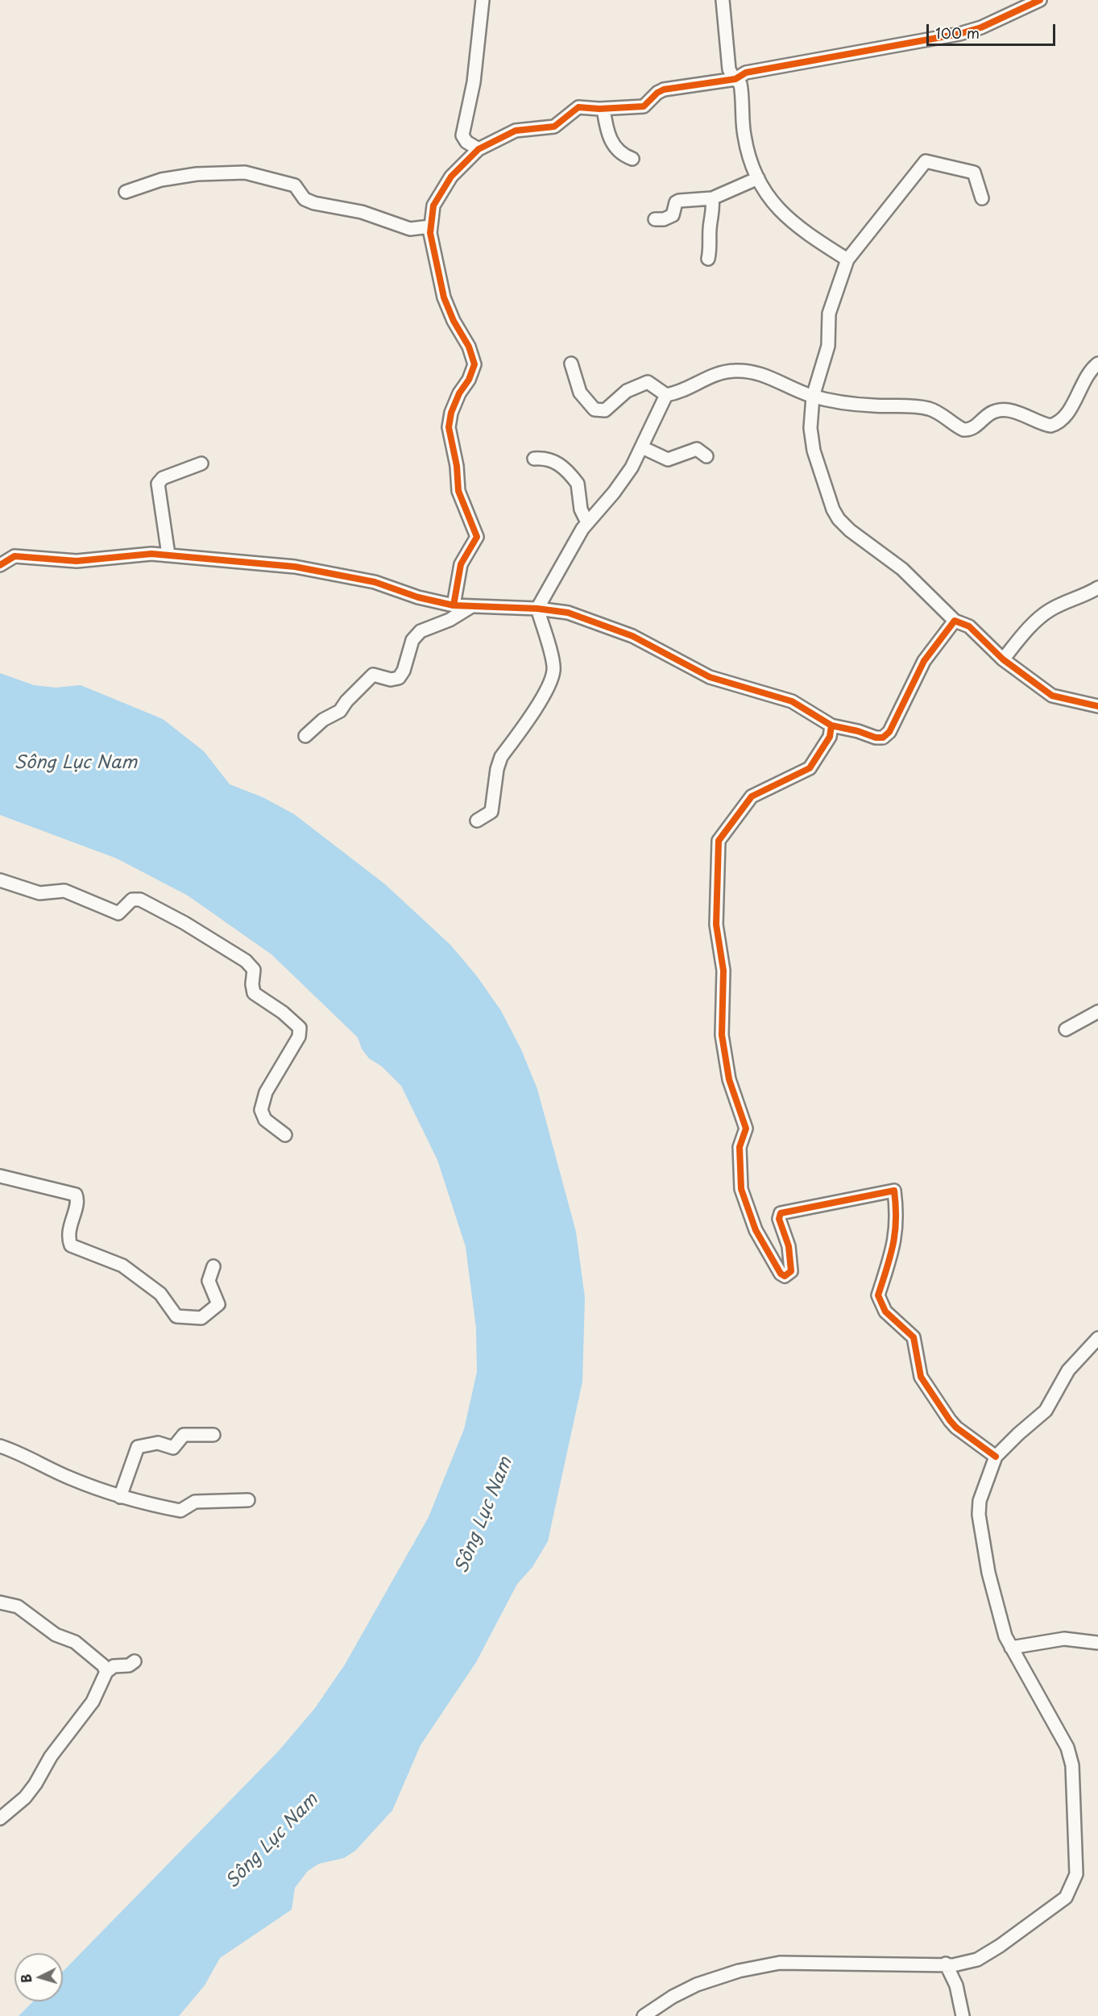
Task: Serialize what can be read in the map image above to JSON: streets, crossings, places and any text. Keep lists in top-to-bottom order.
{
  "water": ["Sông Lục Nam"],
  "scale_bar": "100 m",
  "north": "left"
}
